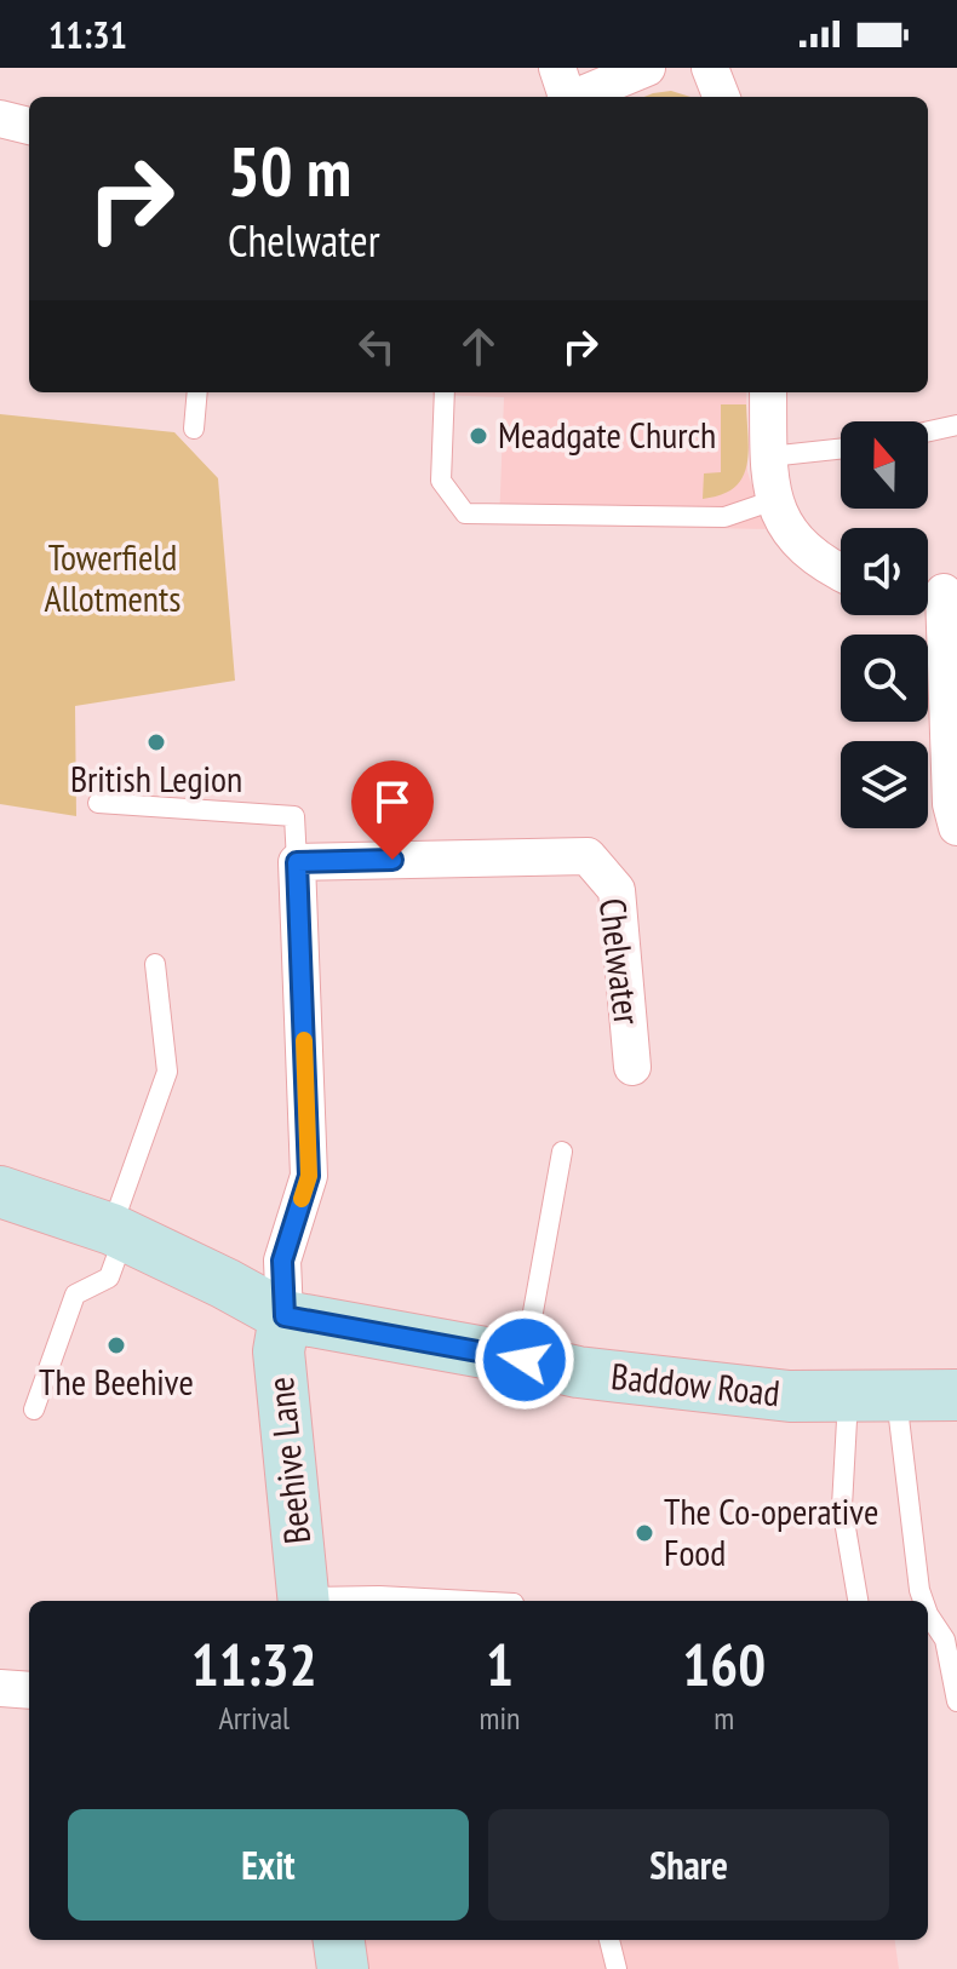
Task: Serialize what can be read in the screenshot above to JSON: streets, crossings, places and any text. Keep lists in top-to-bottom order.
{
  "streets": {
    "street": ["Chelwater", "Baddow Road", "Beehive Lane"]
  },
  "crossings": [
    ["Baddow Road", "Beehive Lane"]
  ],
  "parks": ["Towerfield Allotments"],
  "places": [
    "Meadgate Church",
    "British Legion",
    "The Beehive",
    "The Co-operative Food"
  ],
  "north": "top",
  "page": {
    "status": "11:31",
    "turn": ["50 m", "Chelwater"],
    "eta": [
      "11:32",
      "Arrival",
      "1",
      "min",
      "160",
      "m"
    ],
    "buttons": ["Exit", "Share"]
  }
}
